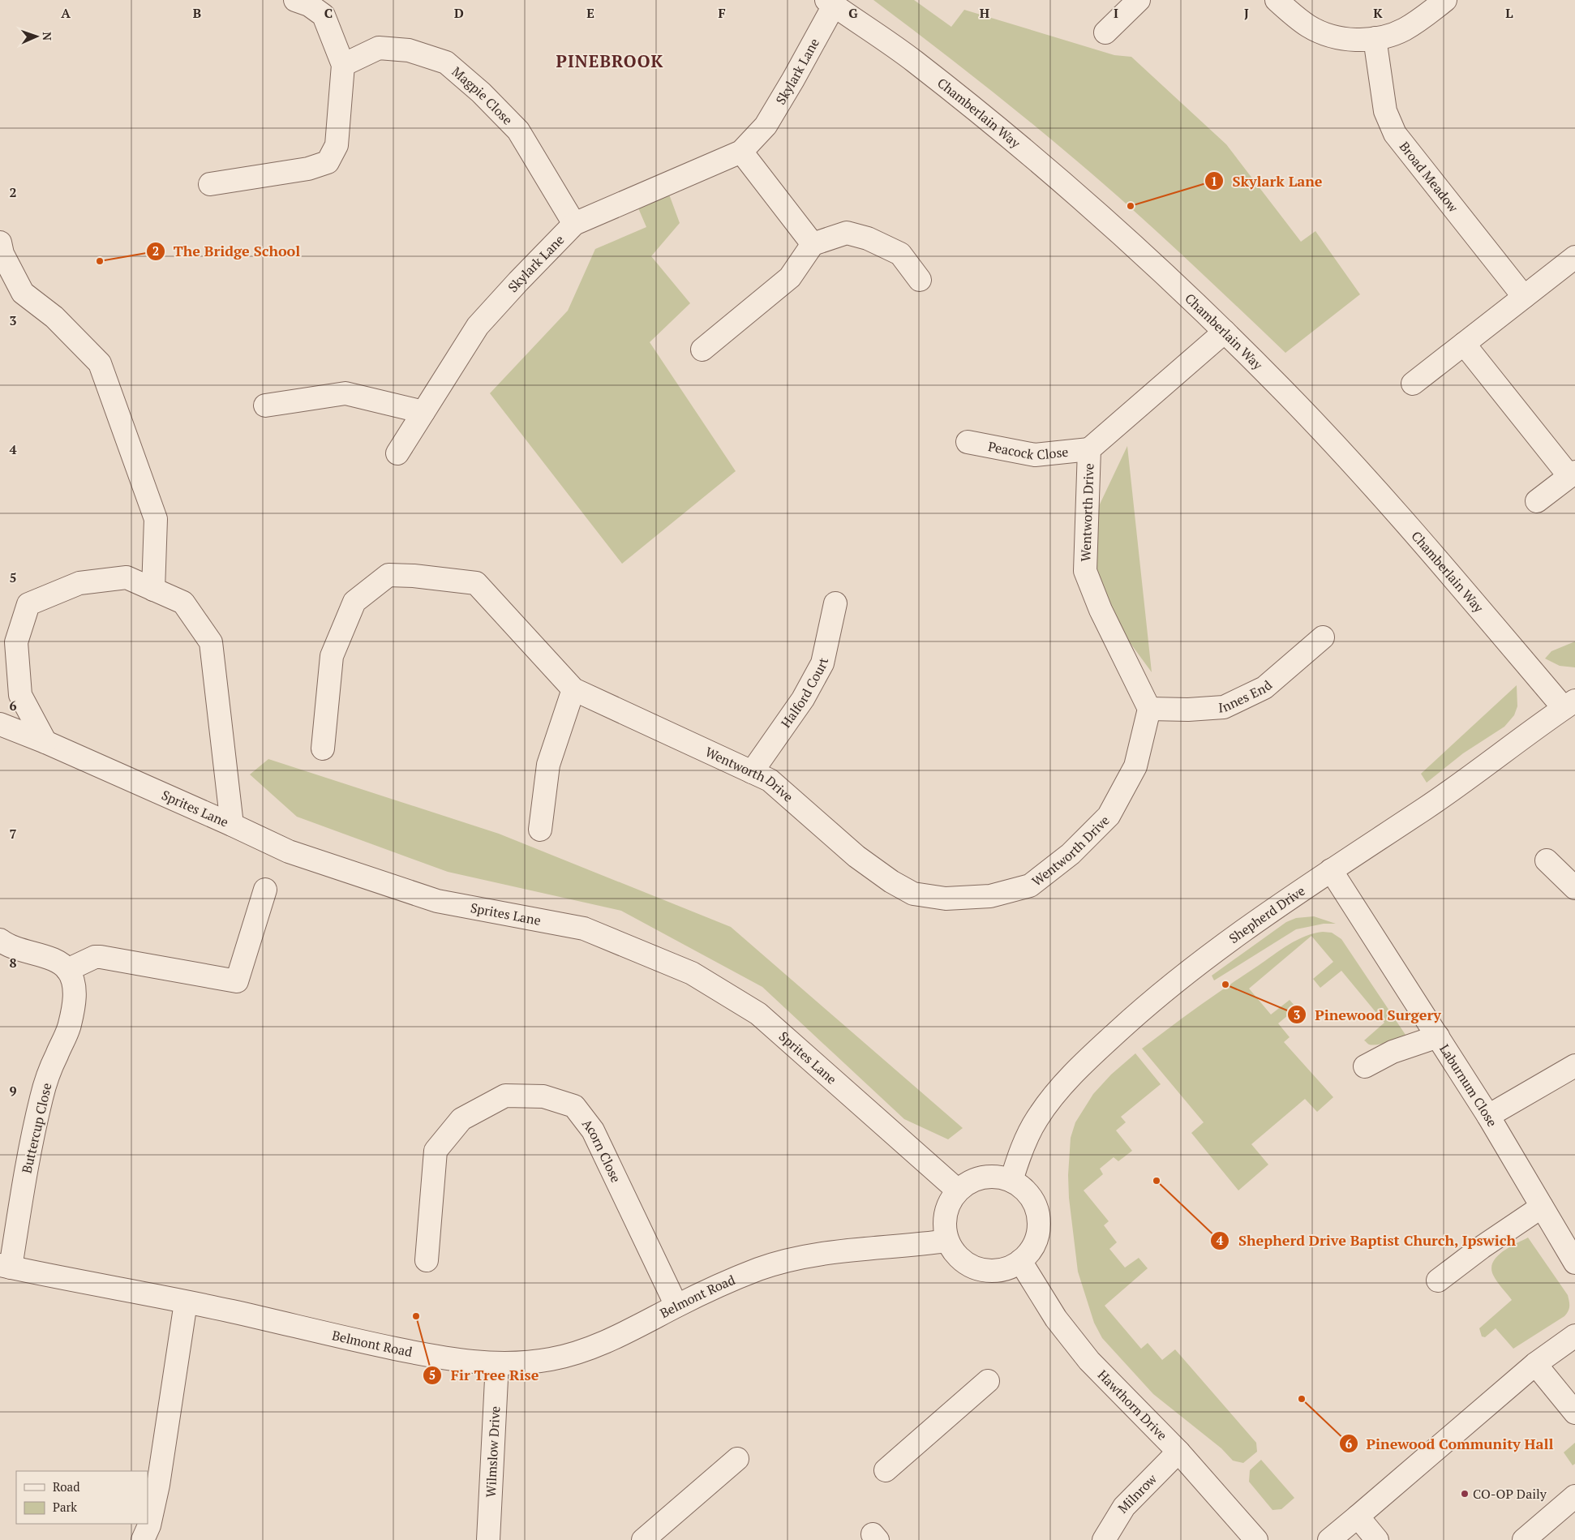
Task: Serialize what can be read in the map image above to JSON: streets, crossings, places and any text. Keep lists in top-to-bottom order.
{
  "streets": {
    "street": [
      "Skylark Lane",
      "Magpie Close",
      "Chamberlain Way",
      "Broad Meadow",
      "Peacock Close",
      "Wentworth Drive",
      "Halford Court",
      "Innes End",
      "Sprites Lane",
      "Shepherd Drive",
      "Laburnum Close",
      "Buttercup Close",
      "Acorn Close",
      "Belmont Road",
      "Hawthorn Drive",
      "Wilmslow Drive",
      "Milnrow"
    ]
  },
  "crossings": [
    ["Skylark Lane", "Magpie Close"],
    ["Skylark Lane", "Chamberlain Way"],
    ["Chamberlain Way", "Wentworth Drive"],
    ["Chamberlain Way", "Shepherd Drive"],
    ["Peacock Close", "Wentworth Drive"],
    ["Wentworth Drive", "Halford Court"],
    ["Wentworth Drive", "Innes End"],
    ["Sprites Lane", "Shepherd Drive"],
    ["Sprites Lane", "Belmont Road"],
    ["Sprites Lane", "Hawthorn Drive"],
    ["Shepherd Drive", "Laburnum Close"],
    ["Shepherd Drive", "Belmont Road"],
    ["Shepherd Drive", "Hawthorn Drive"],
    ["Buttercup Close", "Belmont Road"],
    ["Acorn Close", "Belmont Road"],
    ["Belmont Road", "Hawthorn Drive"],
    ["Belmont Road", "Wilmslow Drive"],
    ["Hawthorn Drive", "Milnrow"]
  ],
  "districts": ["PINEBROOK"],
  "places": [
    "Skylark Lane",
    "The Bridge School",
    "Pinewood Surgery",
    "Shepherd Drive Baptist Church, Ipswich",
    "Fir Tree Rise",
    "Pinewood Community Hall",
    "CO-OP Daily"
  ],
  "legend": ["Road", "Park"],
  "north": "right",
  "grid": {
    "columns": [
      "A",
      "B",
      "C",
      "D",
      "E",
      "F",
      "G",
      "H",
      "I",
      "J",
      "K",
      "L"
    ],
    "rows": [
      "2",
      "3",
      "4",
      "5",
      "6",
      "7",
      "8",
      "9"
    ]
  }
}
